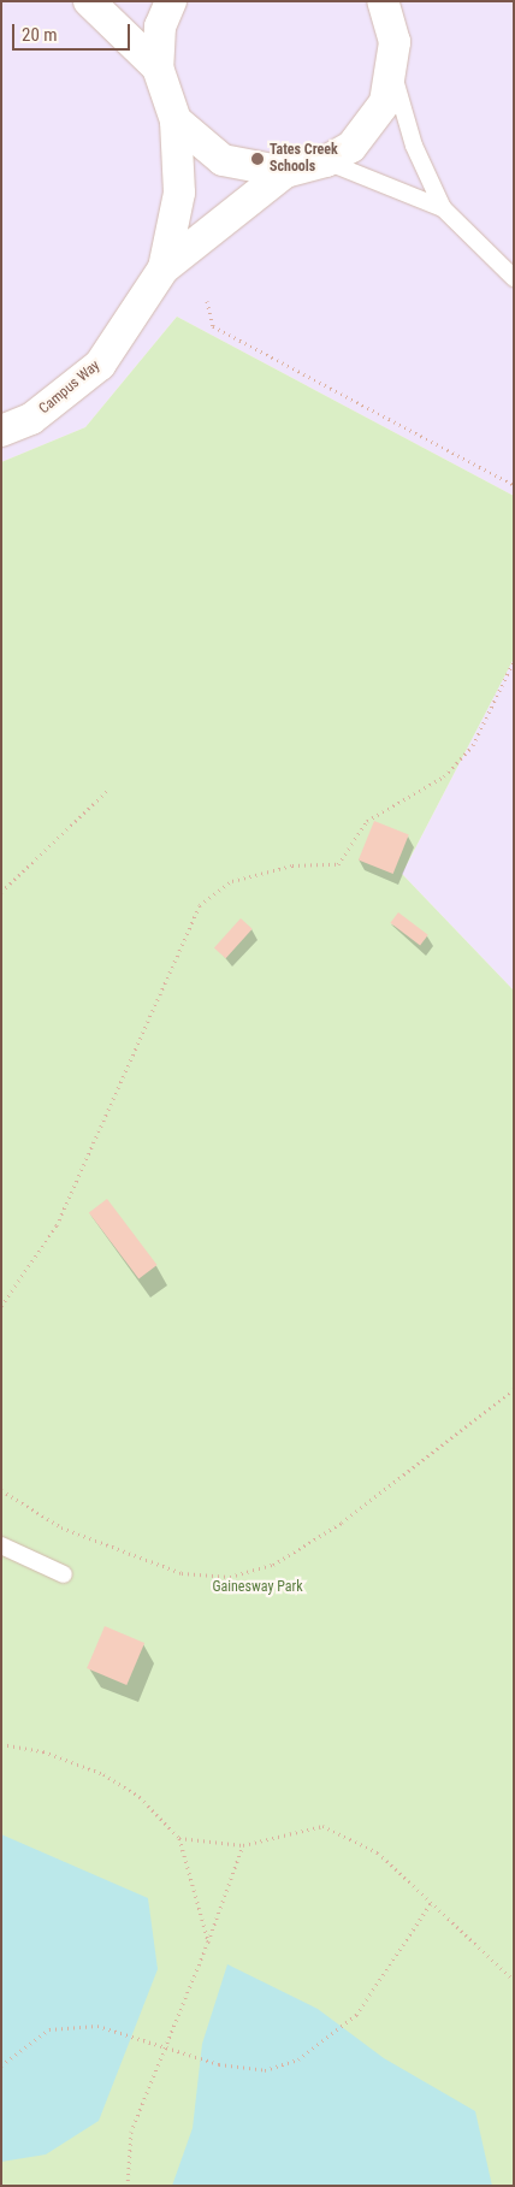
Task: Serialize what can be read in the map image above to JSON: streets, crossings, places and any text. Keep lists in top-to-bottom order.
{
  "streets": {
    "street": ["Campus Way"]
  },
  "parks": ["Gainesway Park"],
  "places": ["Tates Creek Schools"],
  "scale_bar": "20 m"
}
